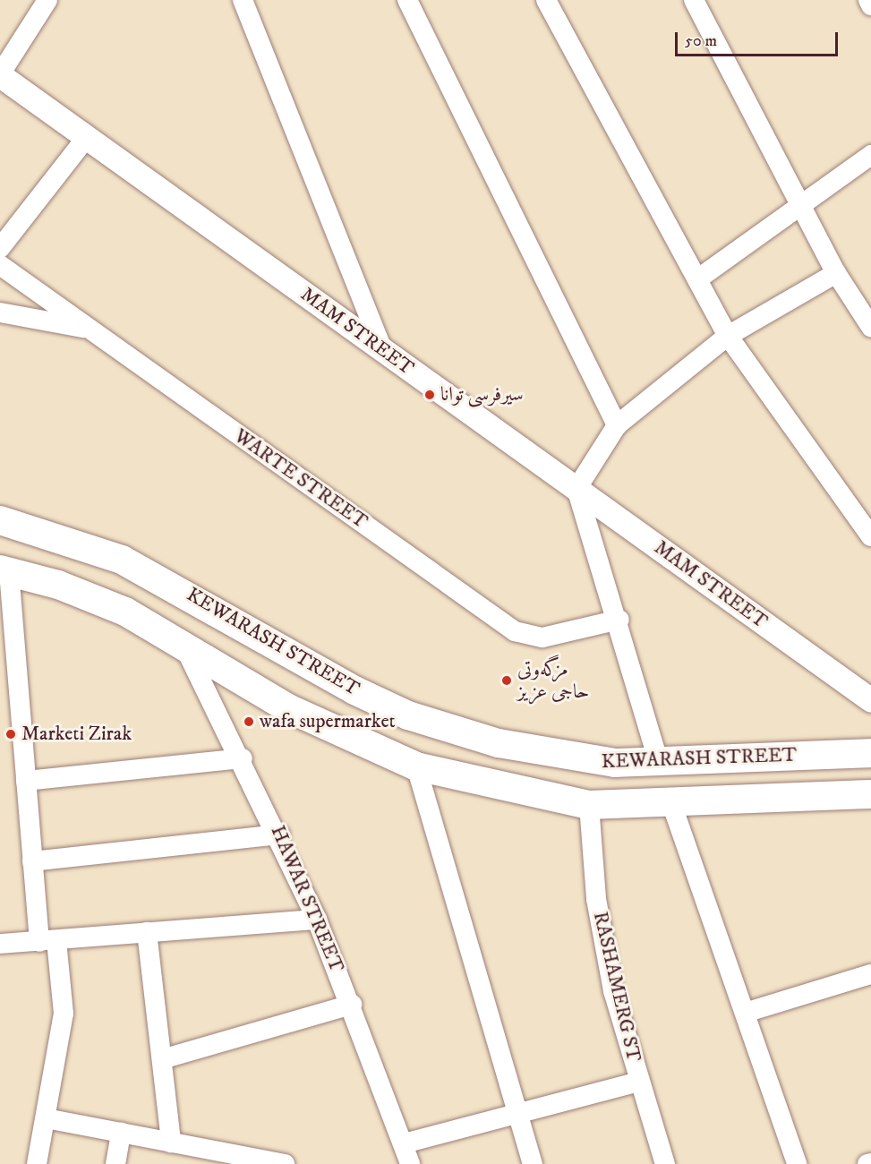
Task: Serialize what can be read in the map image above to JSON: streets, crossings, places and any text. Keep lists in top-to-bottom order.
{
  "streets": {
    "main road": ["KEWARASH STREET"],
    "street": [
      "MAM STREET",
      "WARTE STREET",
      "HAWAR STREET",
      "RASHAMERG ST"
    ]
  },
  "places": [
    "سيرفرسى توانا",
    "مزگەوتی حاجی عزیز",
    "wafa supermarket",
    "Marketi Zirak"
  ],
  "scale_bar": "50 m"
}
